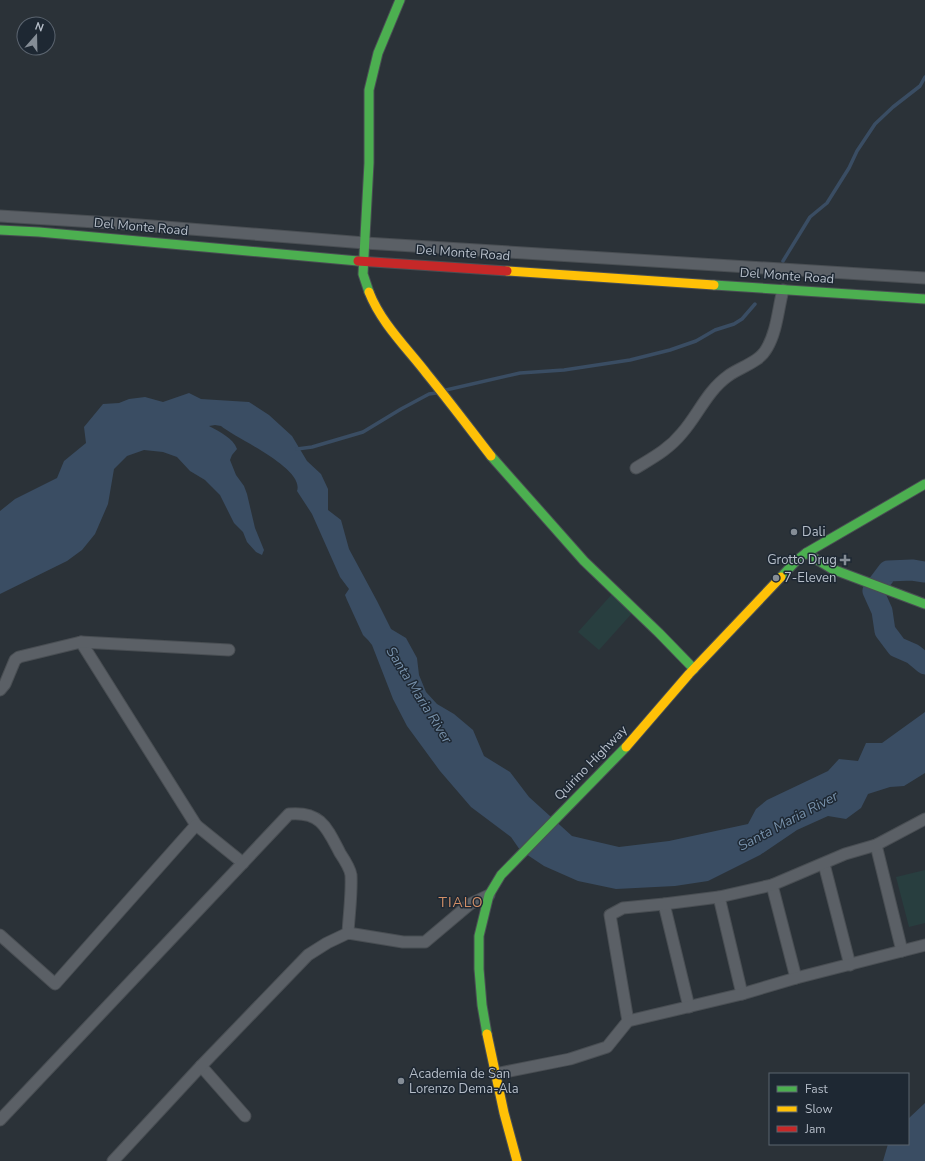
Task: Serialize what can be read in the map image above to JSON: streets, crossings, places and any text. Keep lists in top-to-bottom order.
{
  "streets": {
    "street": ["Del Monte Road", "Quirino Highway"]
  },
  "districts": ["TIALO"],
  "water": ["Santa Maria River"],
  "places": {
    "other": ["Dali", "7-Eleven", "Academia de San Lorenzo Dema-Ala"],
    "health": ["Grotto Drug"]
  },
  "legend": ["Fast", "Slow", "Jam"],
  "north": "top"
}
